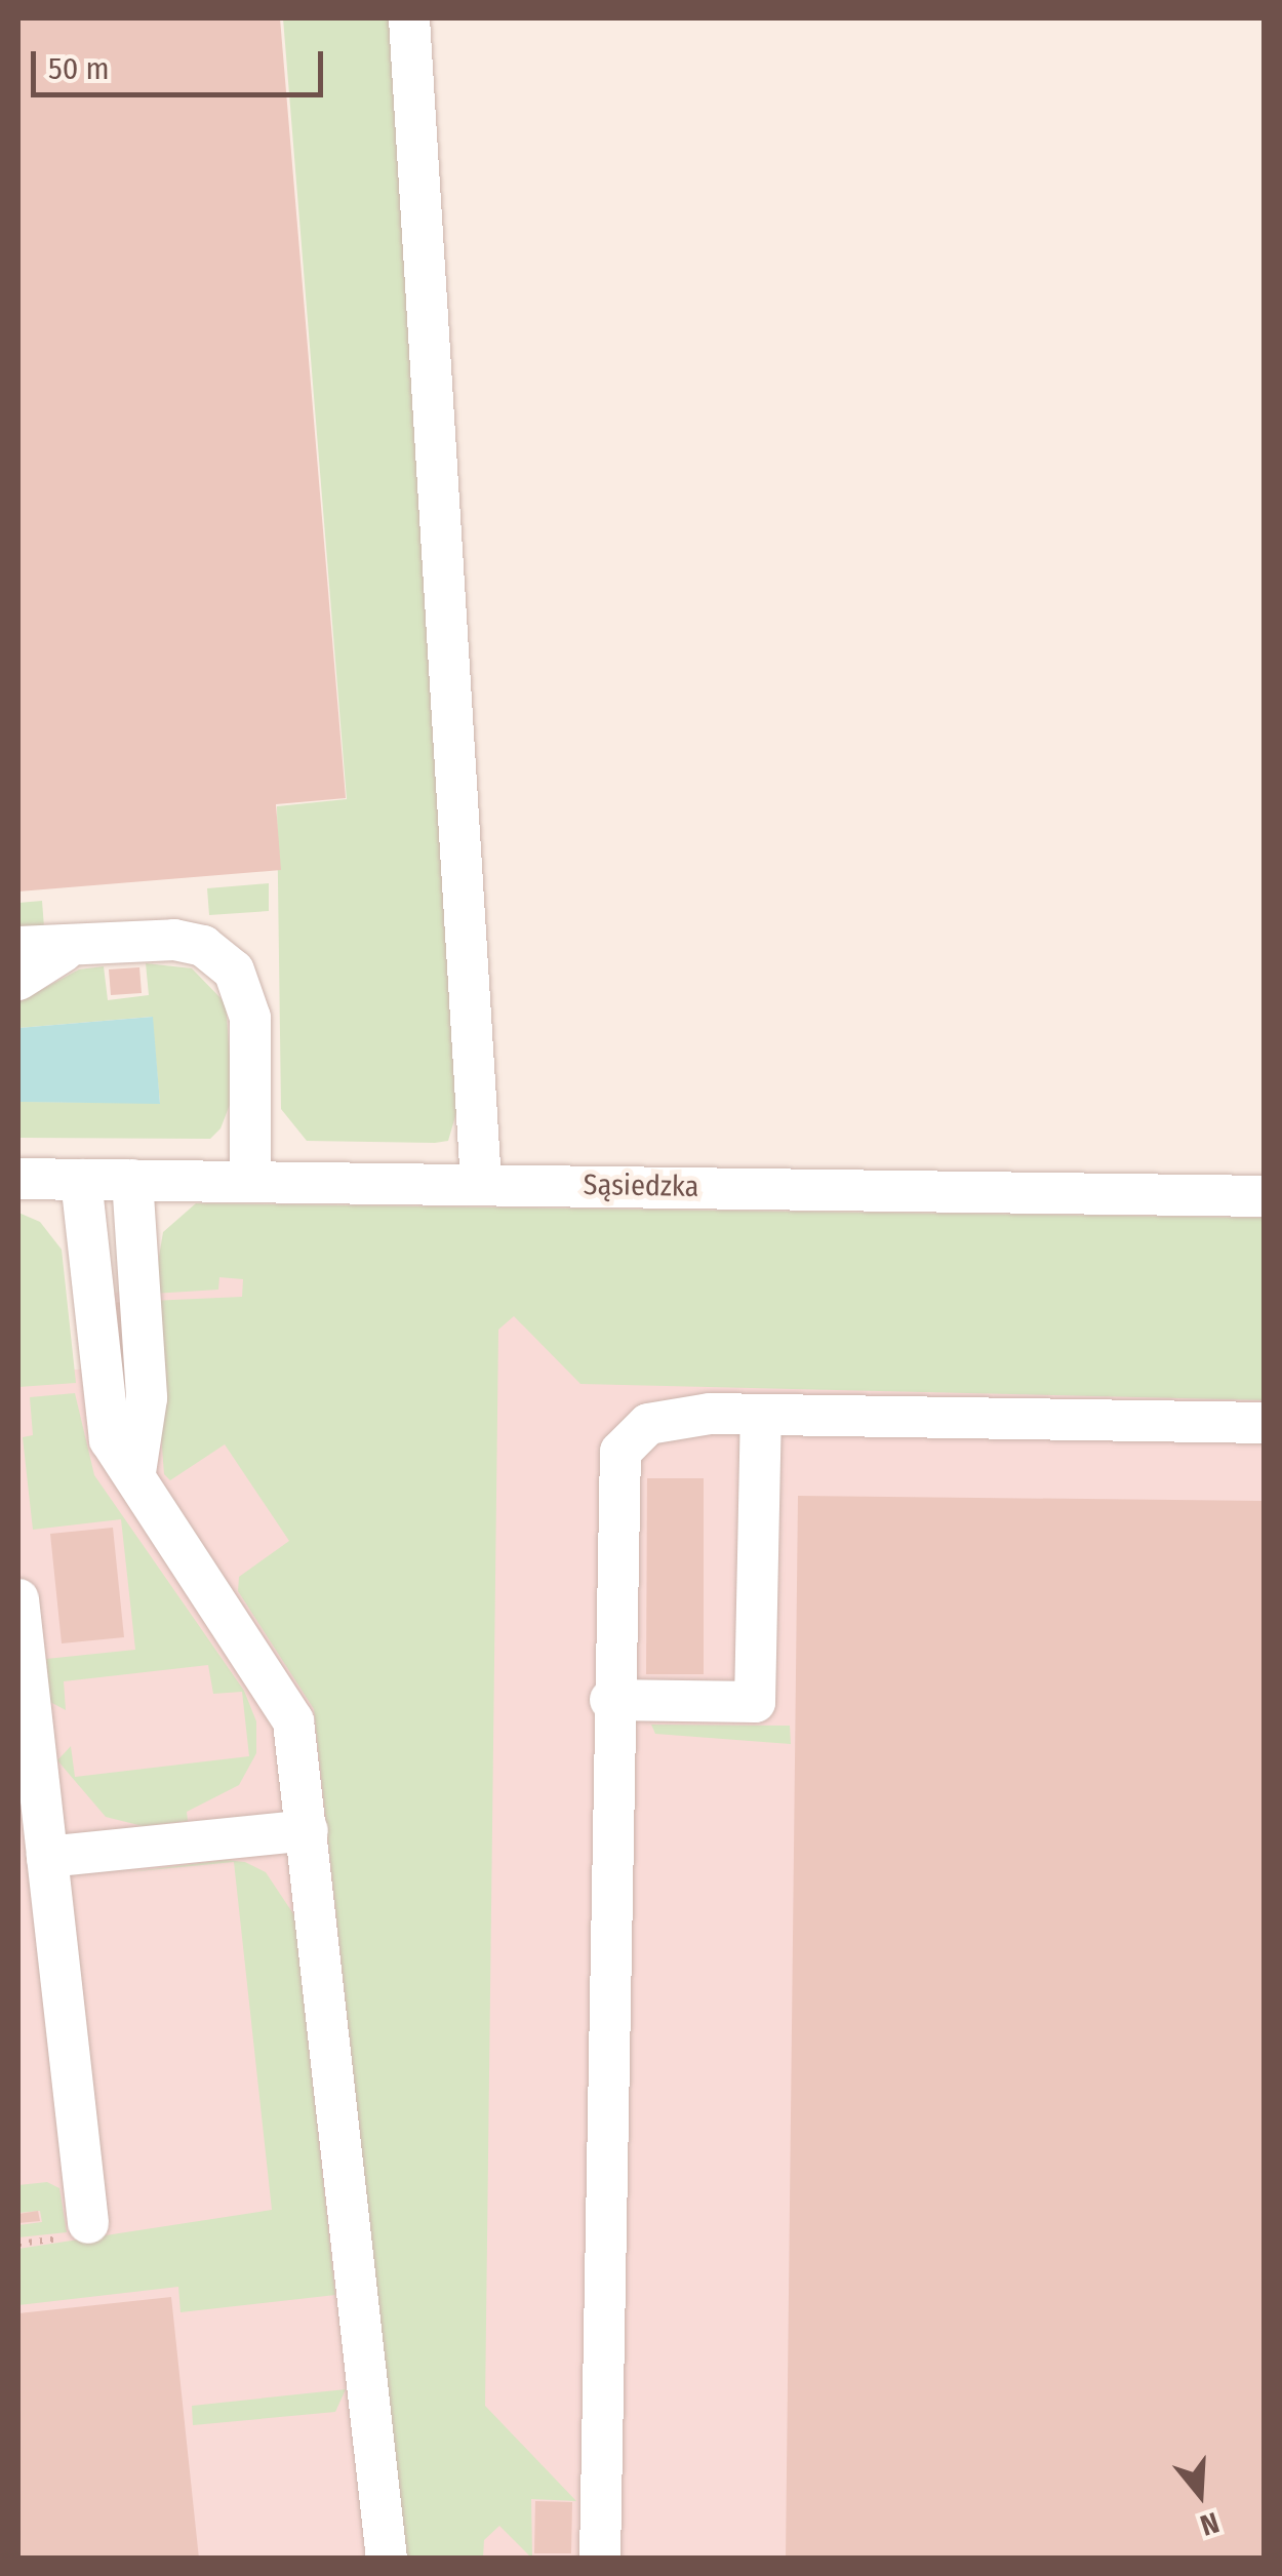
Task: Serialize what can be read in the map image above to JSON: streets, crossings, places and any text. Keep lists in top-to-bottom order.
{
  "streets": {
    "street": ["Sąsiedzka"]
  },
  "scale_bar": "50 m",
  "north": "bottom"
}
